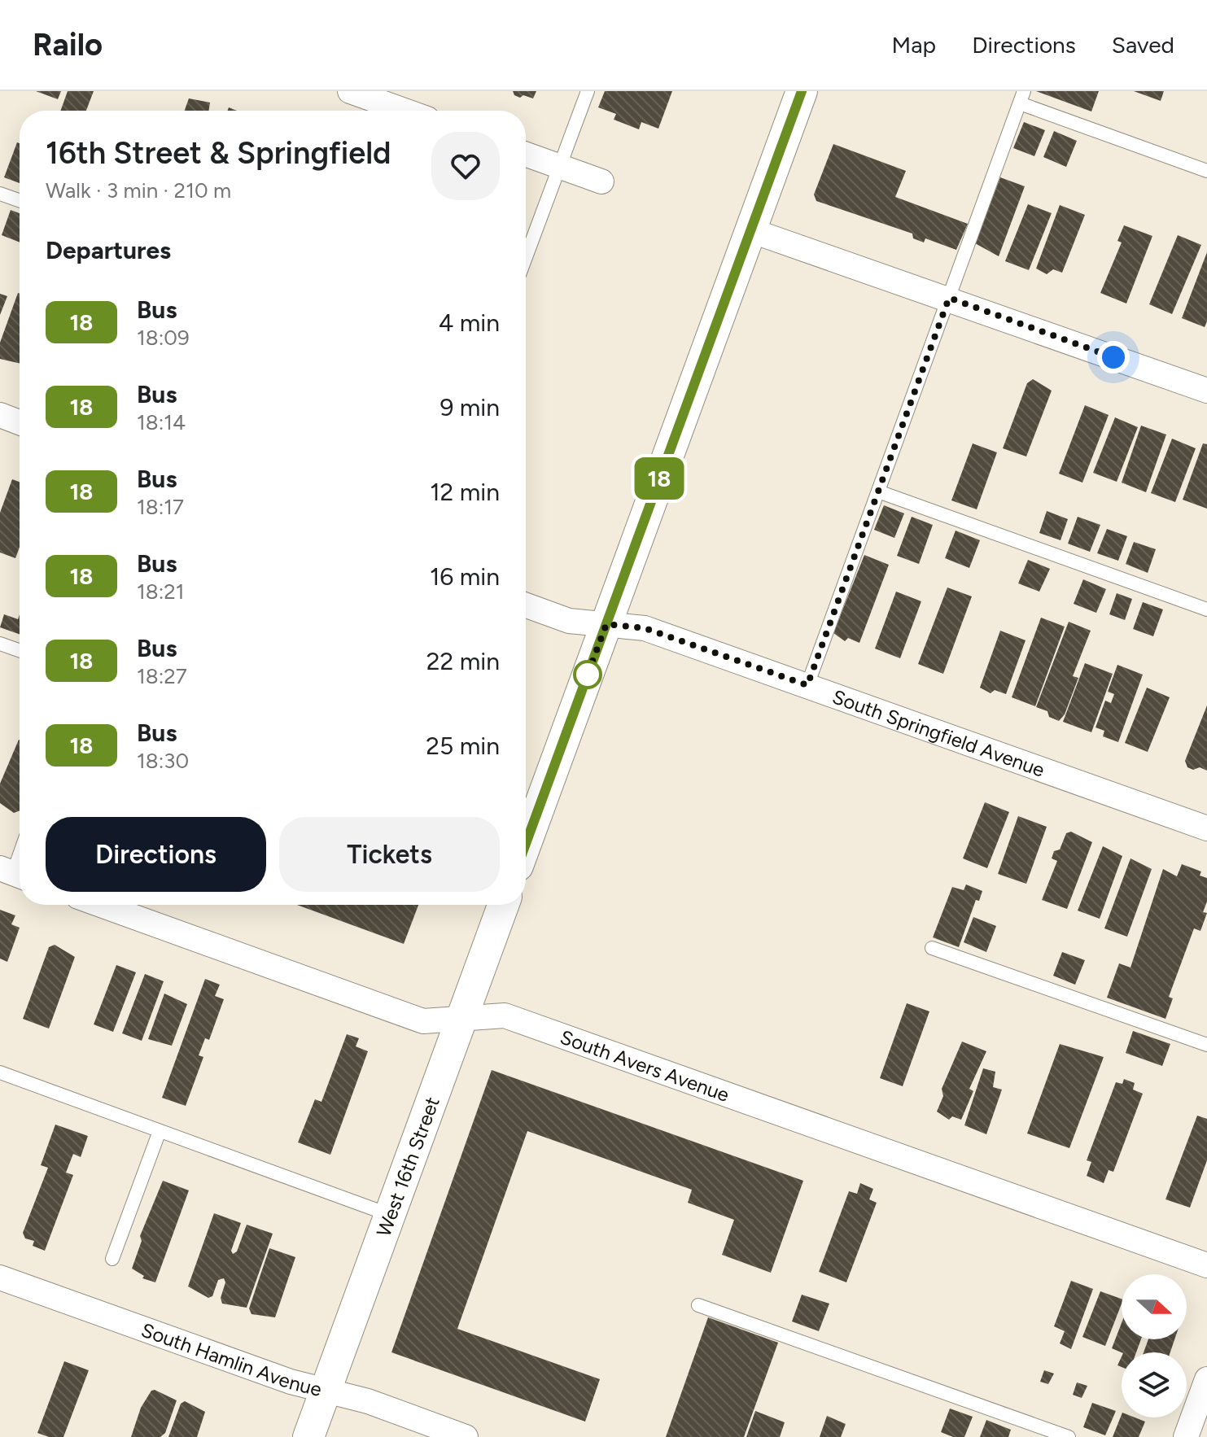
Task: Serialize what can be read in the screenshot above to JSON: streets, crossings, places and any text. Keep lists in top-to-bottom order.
{
  "streets": {
    "street": [
      "South Springfield Avenue",
      "South Avers Avenue",
      "West 16th Street",
      "South Hamlin Avenue"
    ]
  },
  "crossings": [
    ["South Avers Avenue", "West 16th Street"],
    ["West 16th Street", "South Hamlin Avenue"]
  ],
  "lines": ["bus line 18"],
  "north": "right",
  "page": {
    "header": "Railo",
    "nav": ["Map", "Directions", "Saved"],
    "on_map": "18",
    "heading": [
      ["16th Street & Springfield", "Walk · 3 min · 210 m"],
      "Departures"
    ],
    "list": [
      {
        "mark": "18",
        "name": "Bus",
        "note": "18:09",
        "value": "4 min"
      },
      {
        "mark": "18",
        "name": "Bus",
        "note": "18:14",
        "value": "9 min"
      },
      {
        "mark": "18",
        "name": "Bus",
        "note": "18:17",
        "value": "12 min"
      },
      {
        "mark": "18",
        "name": "Bus",
        "note": "18:21",
        "value": "16 min"
      },
      {
        "mark": "18",
        "name": "Bus",
        "note": "18:27",
        "value": "22 min"
      },
      {
        "mark": "18",
        "name": "Bus",
        "note": "18:30",
        "value": "25 min"
      }
    ],
    "buttons": ["Directions", "Tickets"]
  }
}
